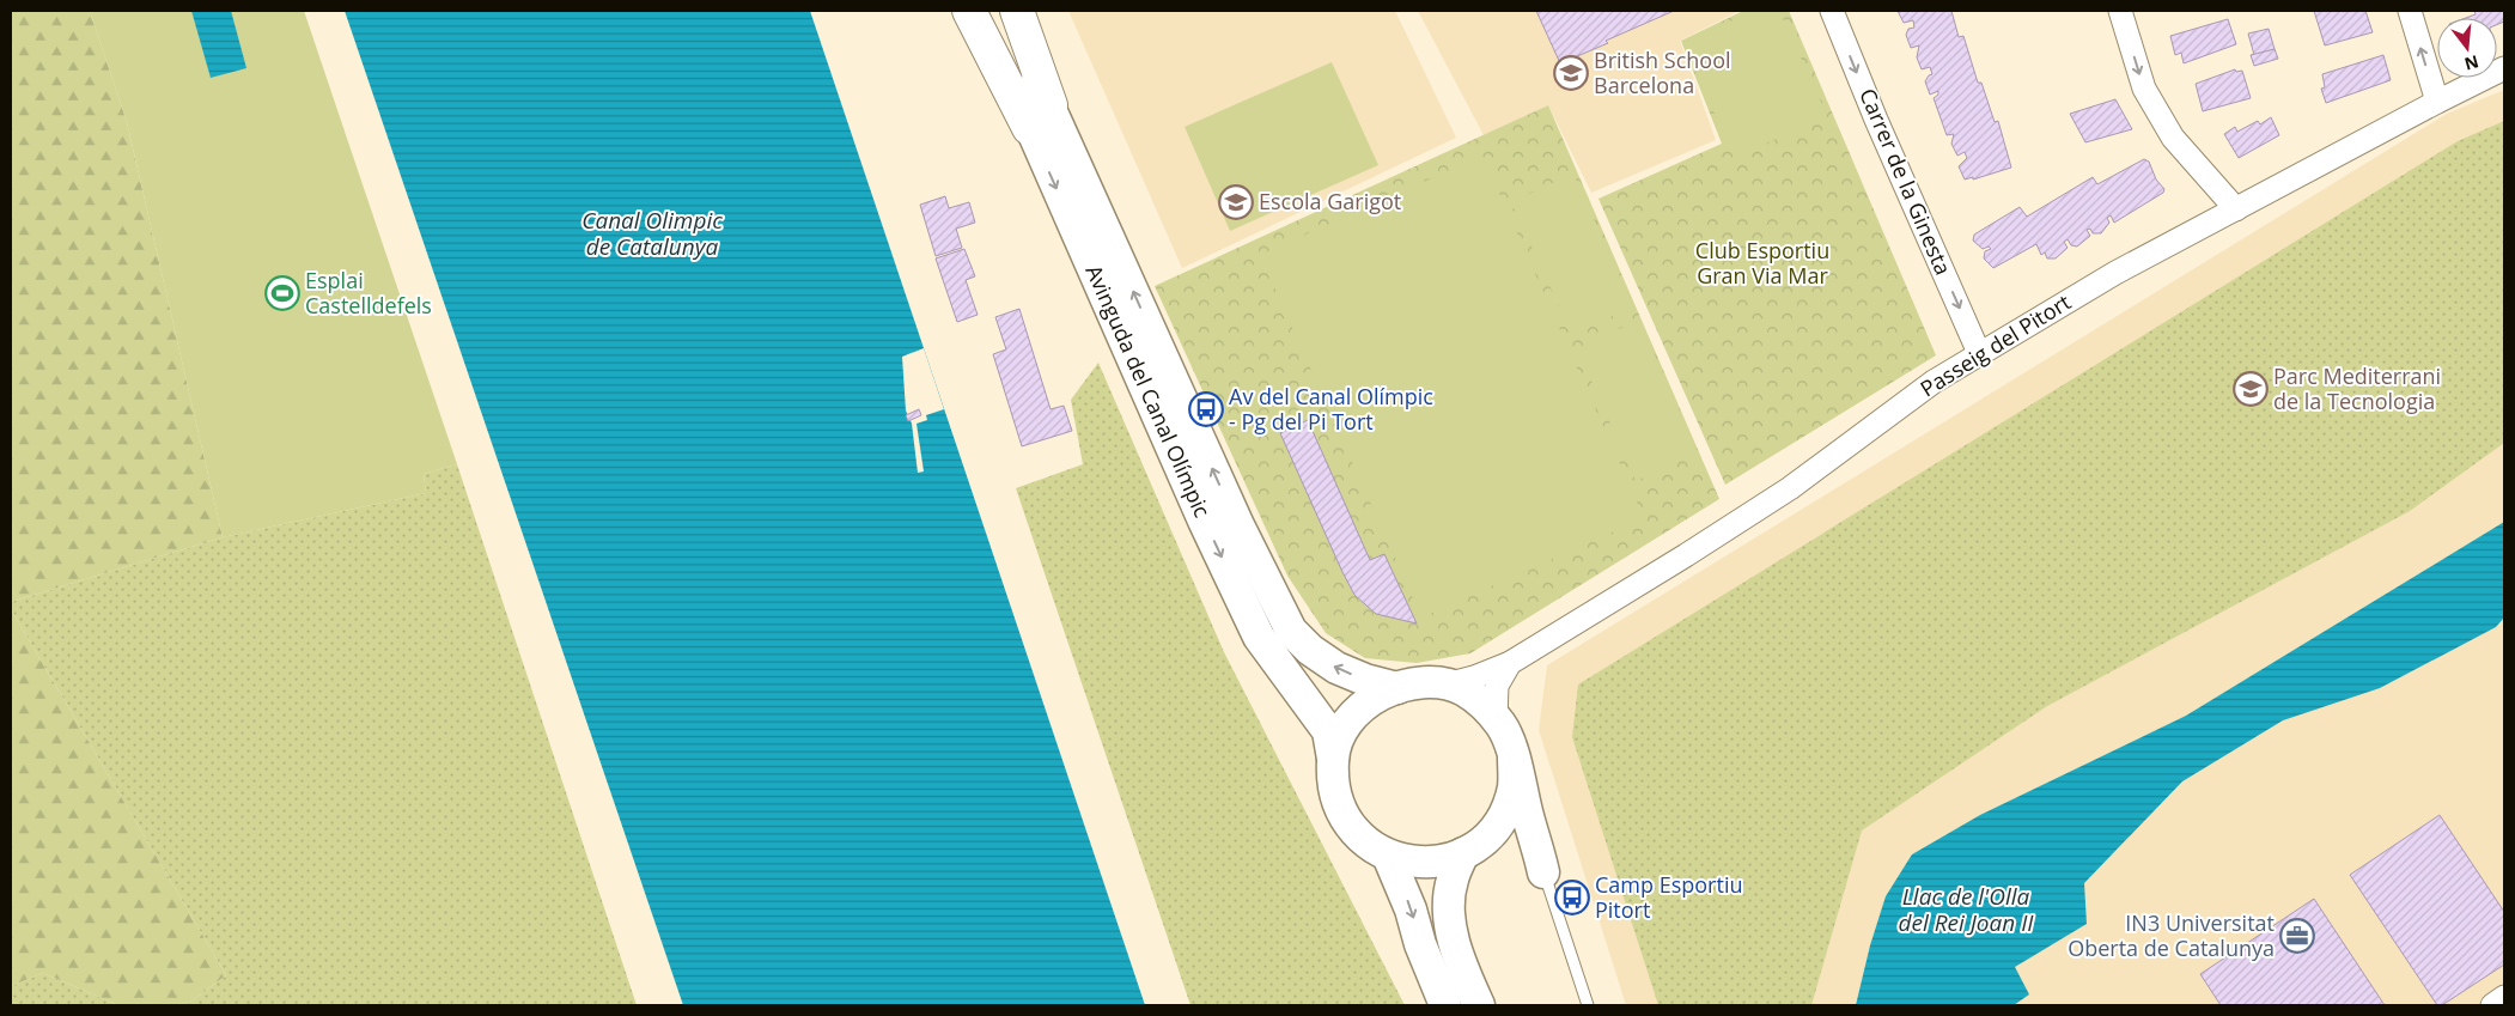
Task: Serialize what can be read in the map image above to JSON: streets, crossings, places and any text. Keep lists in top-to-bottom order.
{
  "streets": {
    "street": ["Carrer de la Ginesta", "Passeig del Pitort", "Avinguda del Canal Olímpic"]
  },
  "crossings": [
    ["Carrer de la Ginesta", "Passeig del Pitort"],
    ["Passeig del Pitort", "Avinguda del Canal Olímpic"]
  ],
  "one_way": ["Carrer de la Ginesta"],
  "water": ["Canal Olimpic de Catalunya", "Llac de l'Olla del Rei Joan II"],
  "parks": ["Club Esportiu Gran Via Mar"],
  "places": {
    "school or university": ["British School Barcelona", "Escola Garigot", "Parc Mediterrani de la Tecnologia"],
    "sports": ["Esplai Castelldefels"],
    "bus stop": ["Av del Canal Olímpic - Pg del Pi Tort", "Camp Esportiu Pitort"],
    "office": ["IN3 Universitat Oberta de Catalunya"]
  },
  "north": "bottom"
}
